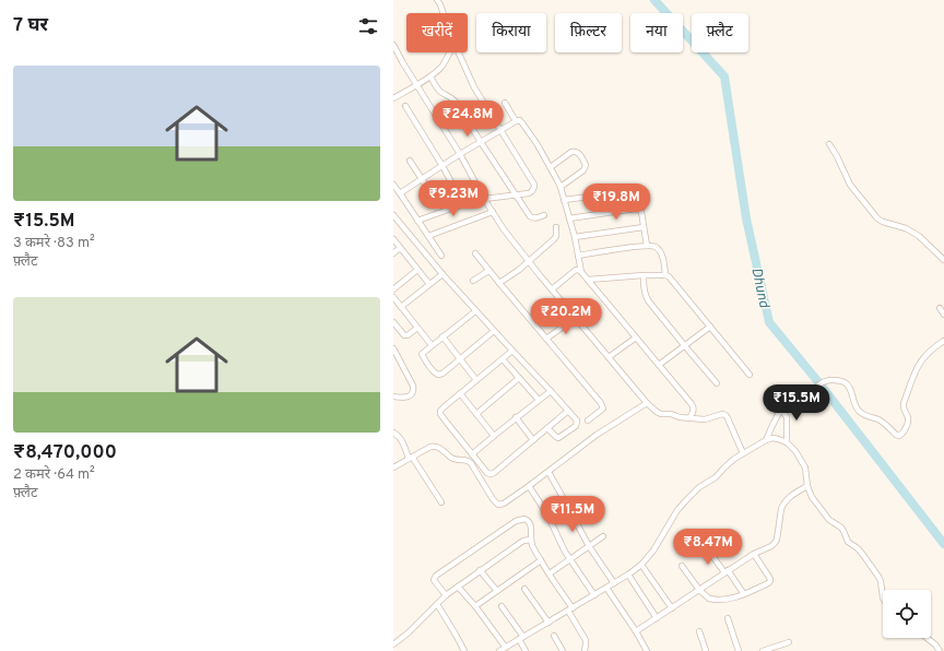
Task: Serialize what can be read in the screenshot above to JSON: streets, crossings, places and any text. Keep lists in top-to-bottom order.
{
  "water": ["Dhund"],
  "page": {
    "heading": "7 घर",
    "chip": [
      "खरीदें",
      "किराया",
      "फ़िल्टर",
      "नया",
      "फ़्लैट"
    ],
    "list": [
      {
        "name": "₹15.5M",
        "note": "3 कमरे · 83 m² · फ़्लैट"
      },
      {
        "name": "₹8,470,000",
        "note": "2 कमरे · 64 m² · फ़्लैट"
      }
    ],
    "price": [
      "₹24.8M",
      "₹9.23M",
      "₹19.8M",
      "₹20.2M",
      "₹15.5M",
      "₹11.5M",
      "₹8.47M"
    ]
  }
}
